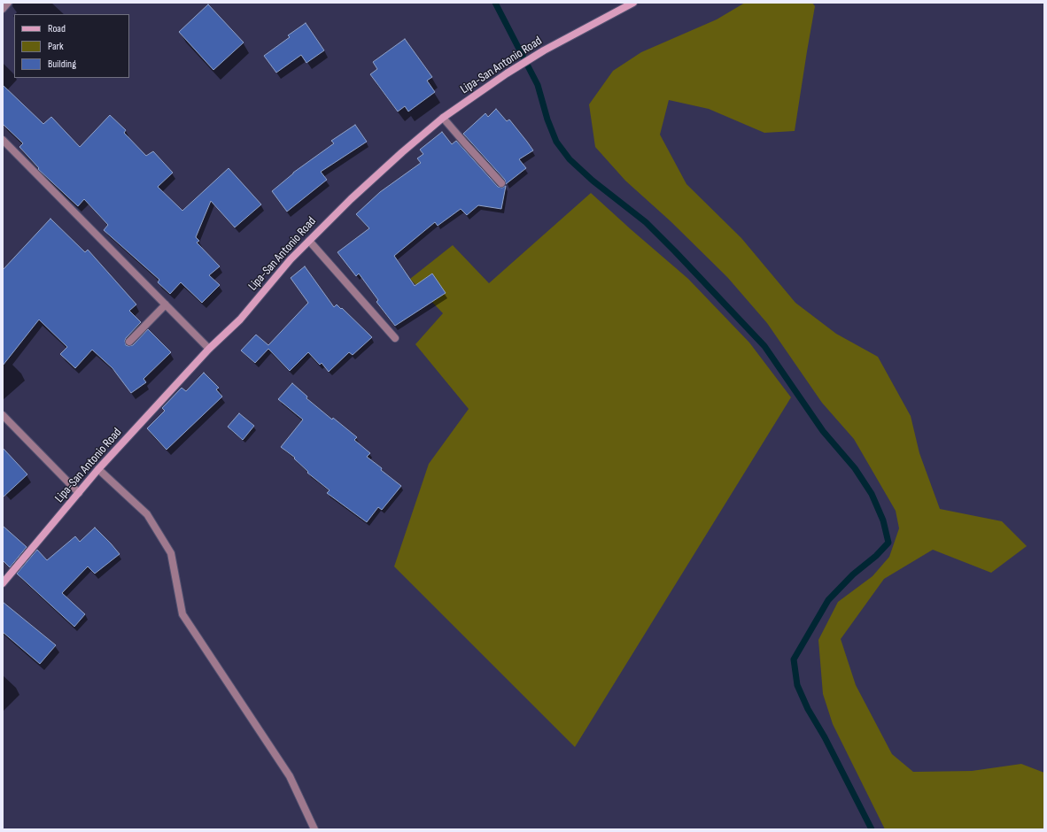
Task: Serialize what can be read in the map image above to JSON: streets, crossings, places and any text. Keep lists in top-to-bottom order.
{
  "streets": {
    "main road": ["Lipa-San Antonio Road"]
  },
  "legend": ["Road", "Park", "Building"]
}
